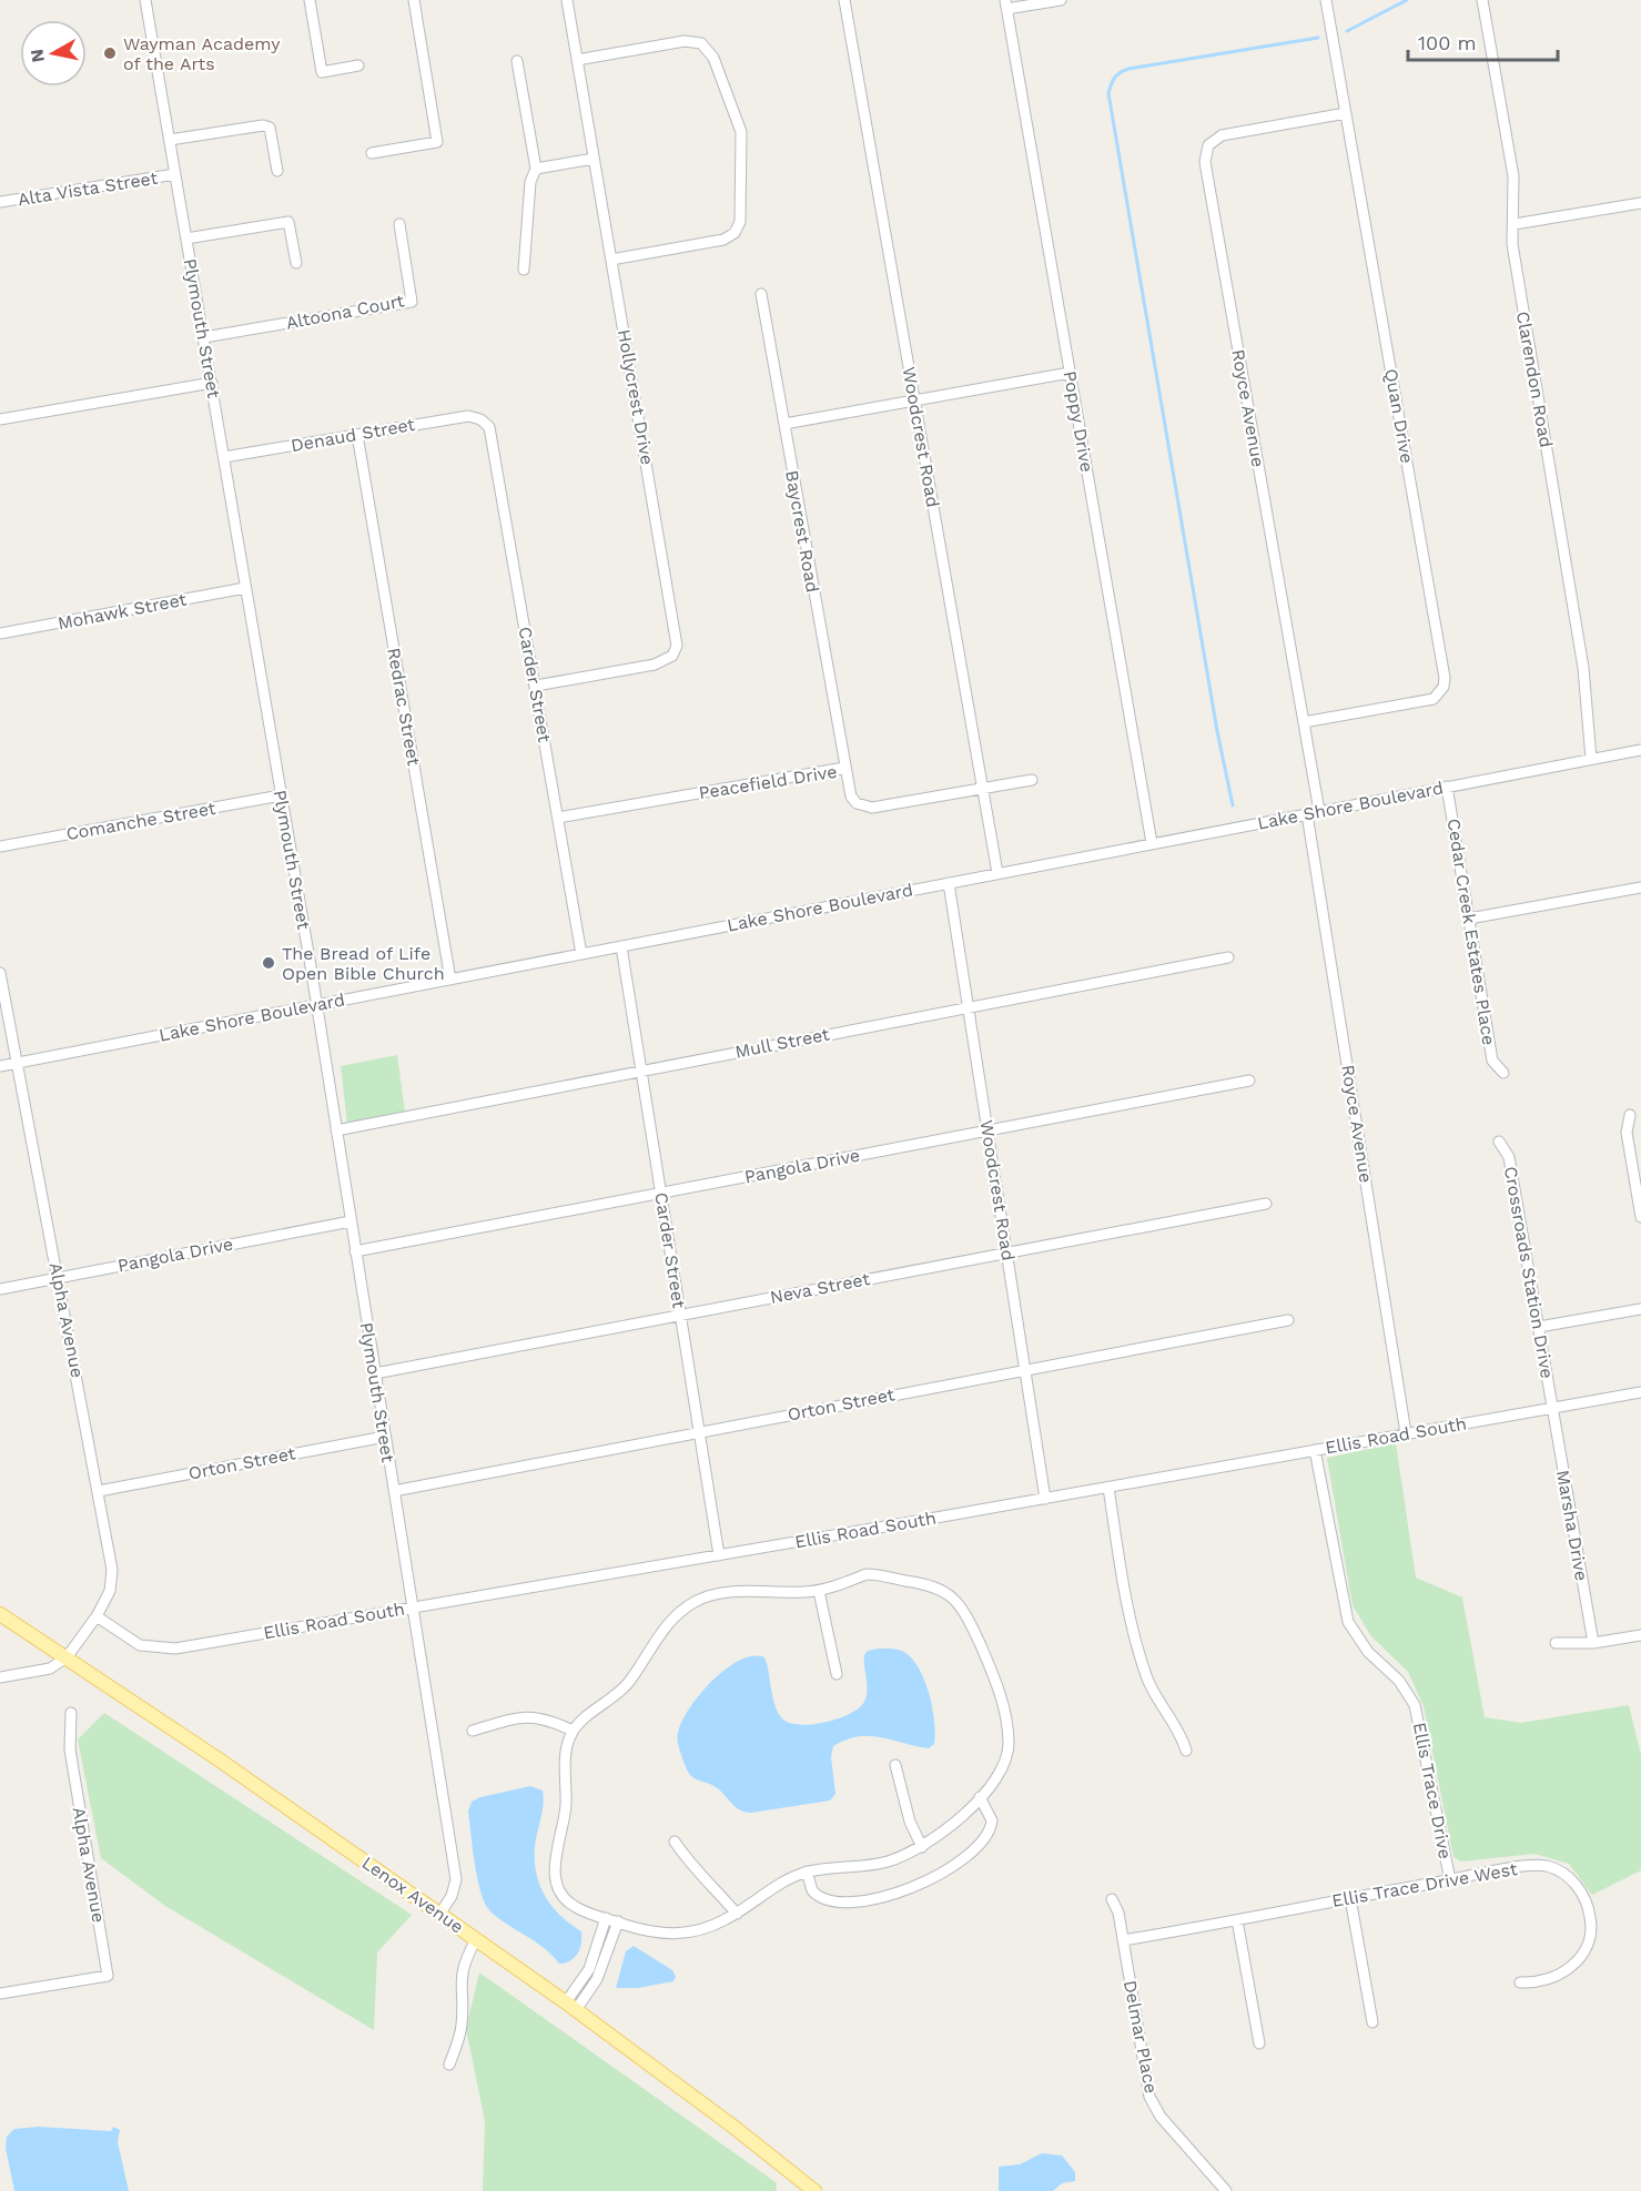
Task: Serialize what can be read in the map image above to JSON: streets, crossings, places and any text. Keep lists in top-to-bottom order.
{
  "streets": {
    "main road": ["Lenox Avenue"],
    "street": [
      "Alta Vista Street",
      "Altoona Court",
      "Plymouth Street",
      "Clarendon Road",
      "Hollycrest Drive",
      "Royce Avenue",
      "Quan Drive",
      "Poppy Drive",
      "Denaud Street",
      "Woodcrest Road",
      "Baycrest Road",
      "Mohawk Street",
      "Carder Street",
      "Redrac Street",
      "Peacefield Drive",
      "Lake Shore Boulevard",
      "Comanche Street",
      "Cedar Creek Estates Place",
      "Mull Street",
      "Pangola Drive",
      "Crossroads Station Drive",
      "Neva Street",
      "Alpha Avenue",
      "Orton Street",
      "Ellis Road South",
      "Marsha Drive",
      "Ellis Trace Drive",
      "Ellis Trace Drive West",
      "Delmar Place"
    ]
  },
  "crossings": [
    ["Alta Vista Street", "Plymouth Street"],
    ["Altoona Court", "Plymouth Street"],
    ["Plymouth Street", "Denaud Street"],
    ["Plymouth Street", "Mohawk Street"],
    ["Plymouth Street", "Lake Shore Boulevard"],
    ["Plymouth Street", "Comanche Street"],
    ["Plymouth Street", "Mull Street"],
    ["Plymouth Street", "Pangola Drive"],
    ["Plymouth Street", "Neva Street"],
    ["Plymouth Street", "Orton Street"],
    ["Plymouth Street", "Ellis Road South"],
    ["Plymouth Street", "Lenox Avenue"],
    ["Clarendon Road", "Lake Shore Boulevard"],
    ["Hollycrest Drive", "Carder Street"],
    ["Royce Avenue", "Quan Drive"],
    ["Royce Avenue", "Lake Shore Boulevard"],
    ["Royce Avenue", "Ellis Road South"],
    ["Poppy Drive", "Lake Shore Boulevard"],
    ["Denaud Street", "Carder Street"],
    ["Denaud Street", "Redrac Street"],
    ["Woodcrest Road", "Peacefield Drive"],
    ["Woodcrest Road", "Lake Shore Boulevard"],
    ["Woodcrest Road", "Mull Street"],
    ["Woodcrest Road", "Pangola Drive"],
    ["Woodcrest Road", "Neva Street"],
    ["Woodcrest Road", "Orton Street"],
    ["Woodcrest Road", "Ellis Road South"],
    ["Baycrest Road", "Peacefield Drive"],
    ["Carder Street", "Peacefield Drive"],
    ["Carder Street", "Lake Shore Boulevard"],
    ["Carder Street", "Mull Street"],
    ["Carder Street", "Pangola Drive"],
    ["Carder Street", "Neva Street"],
    ["Carder Street", "Orton Street"],
    ["Carder Street", "Ellis Road South"],
    ["Redrac Street", "Lake Shore Boulevard"],
    ["Lake Shore Boulevard", "Cedar Creek Estates Place"],
    ["Lake Shore Boulevard", "Alpha Avenue"],
    ["Pangola Drive", "Alpha Avenue"],
    ["Crossroads Station Drive", "Ellis Road South"],
    ["Crossroads Station Drive", "Marsha Drive"],
    ["Alpha Avenue", "Orton Street"],
    ["Alpha Avenue", "Ellis Road South"],
    ["Alpha Avenue", "Lenox Avenue"],
    ["Ellis Road South", "Marsha Drive"],
    ["Ellis Road South", "Ellis Trace Drive"],
    ["Ellis Trace Drive", "Ellis Trace Drive West"],
    ["Ellis Trace Drive West", "Delmar Place"]
  ],
  "places": ["Wayman Academy of the Arts", "The Bread of Life Open Bible Church"],
  "scale_bar": "100 m",
  "north": "left"
}
